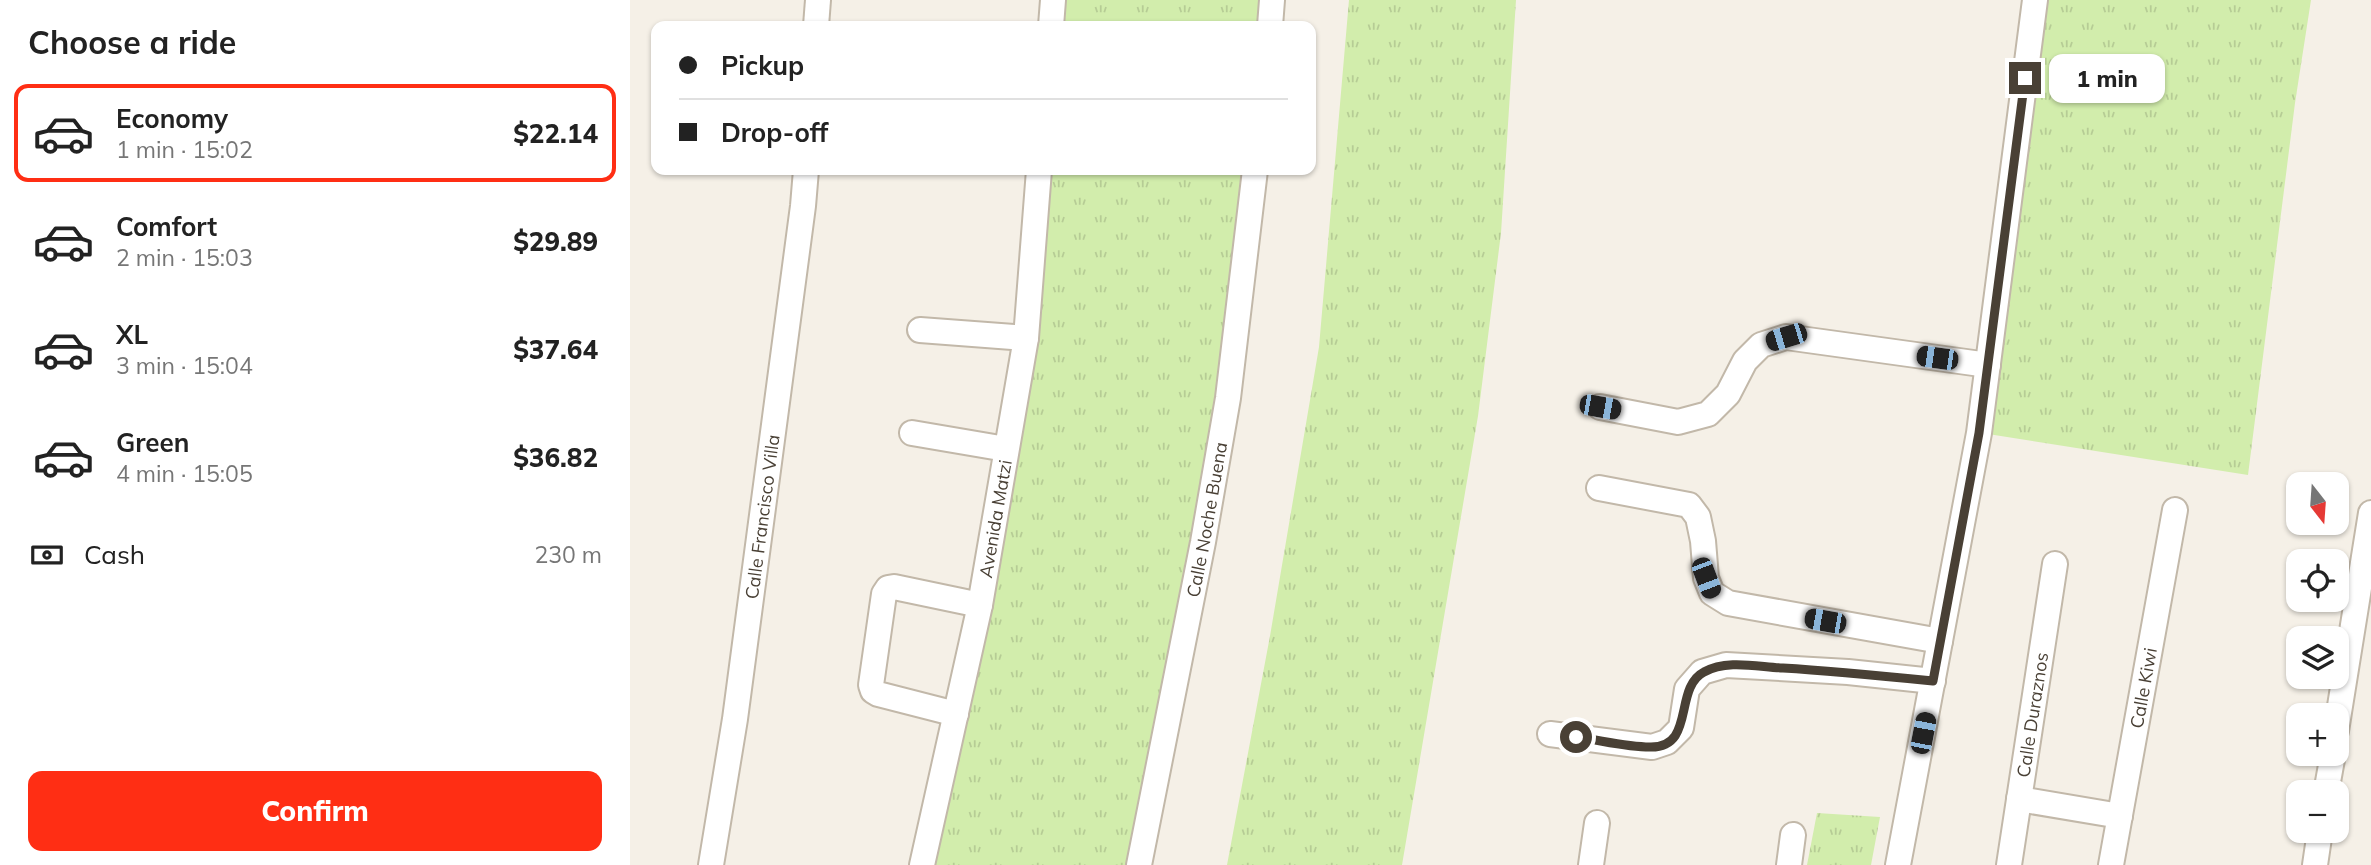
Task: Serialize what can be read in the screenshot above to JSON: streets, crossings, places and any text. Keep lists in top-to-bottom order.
{
  "streets": {
    "street": [
      "Calle Francisco Villa",
      "Avenida Matzi",
      "Calle Noche Buena",
      "Calle Kiwi",
      "Calle Duraznos"
    ]
  },
  "north": "bottom",
  "page": {
    "heading": "Choose a ride",
    "banner": ["Pickup", "Drop-off"],
    "bubble": "1 min",
    "list": [
      {
        "name": "Economy",
        "note": "1 min · 15:02",
        "value": "$22.14"
      },
      {
        "name": "Comfort",
        "note": "2 min · 15:03",
        "value": "$29.89"
      },
      {
        "name": "XL",
        "note": "3 min · 15:04",
        "value": "$37.64"
      },
      {
        "name": "Green",
        "note": "4 min · 15:05",
        "value": "$36.82"
      }
    ],
    "map_buttons": ["+", "−"],
    "pay": ["Cash", "230 m"],
    "buttons": "Confirm"
  }
}
